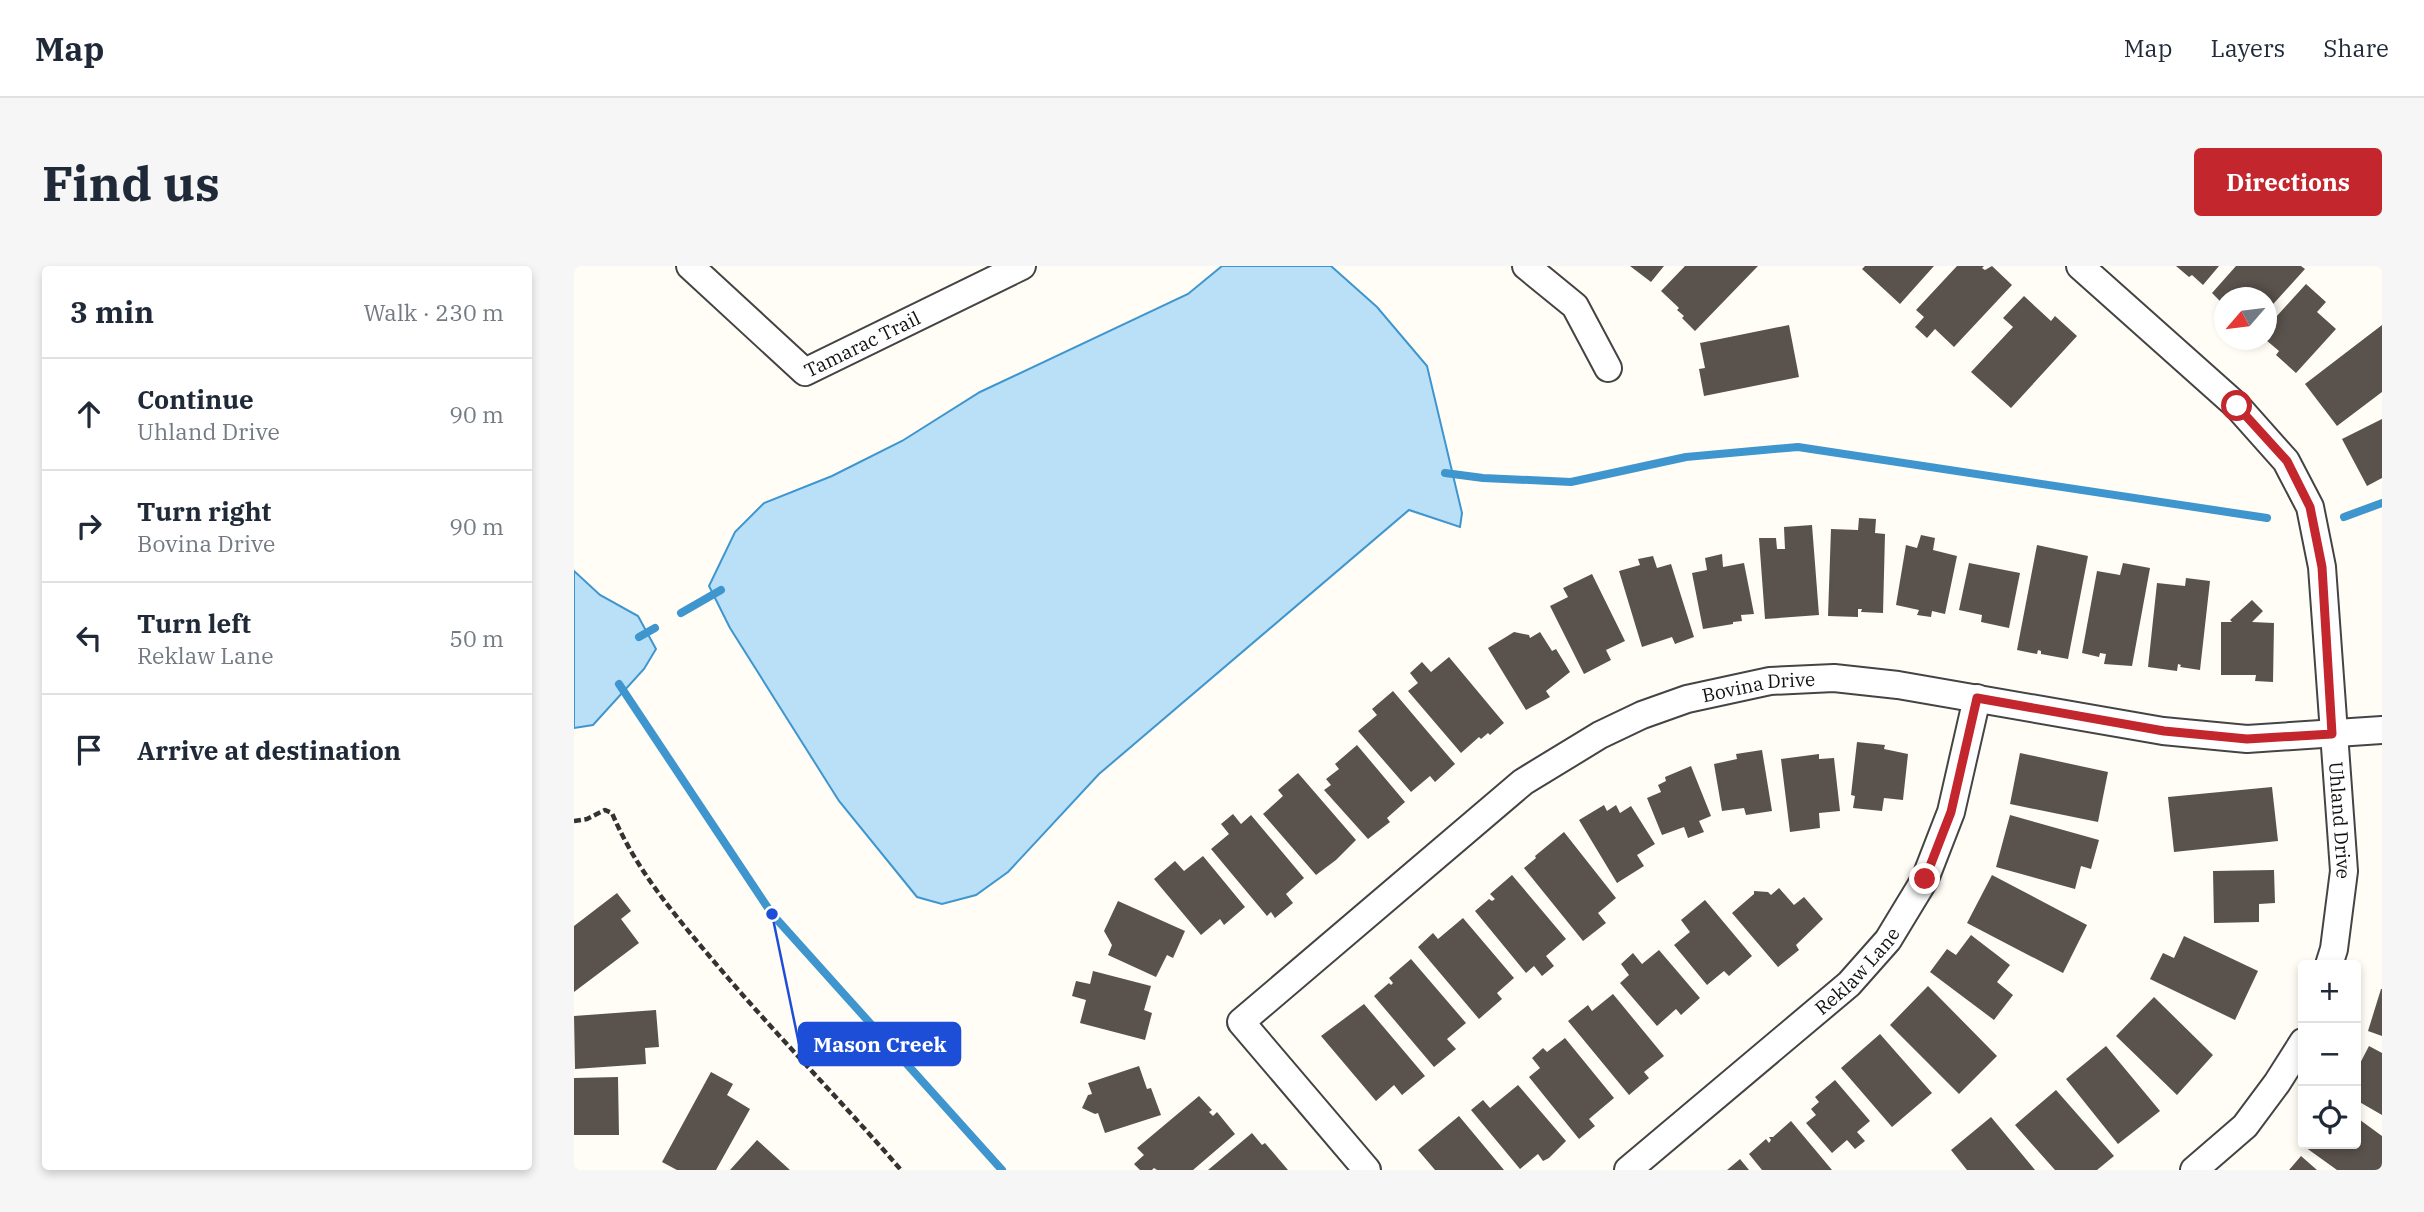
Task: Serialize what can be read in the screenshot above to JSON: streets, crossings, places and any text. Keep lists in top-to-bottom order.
{
  "streets": {
    "street": [
      "Tamarac Trail",
      "Bovina Drive",
      "Uhland Drive",
      "Reklaw Lane"
    ]
  },
  "crossings": [
    ["Bovina Drive", "Uhland Drive"],
    ["Bovina Drive", "Reklaw Lane"]
  ],
  "places": ["Mason Creek"],
  "north": "bottom left",
  "page": {
    "header": "Map",
    "nav": ["Map", "Layers", "Share"],
    "buttons": "Directions",
    "title": "Find us",
    "heading": ["3 min", "Walk · 230 m"],
    "list": [
      ["Continue", "Uhland Drive", "90 m"],
      ["Turn right", "Bovina Drive", "90 m"],
      ["Turn left", "Reklaw Lane", "50 m"],
      "Arrive at destination"
    ],
    "map_buttons": ["+", "−"]
  }
}
